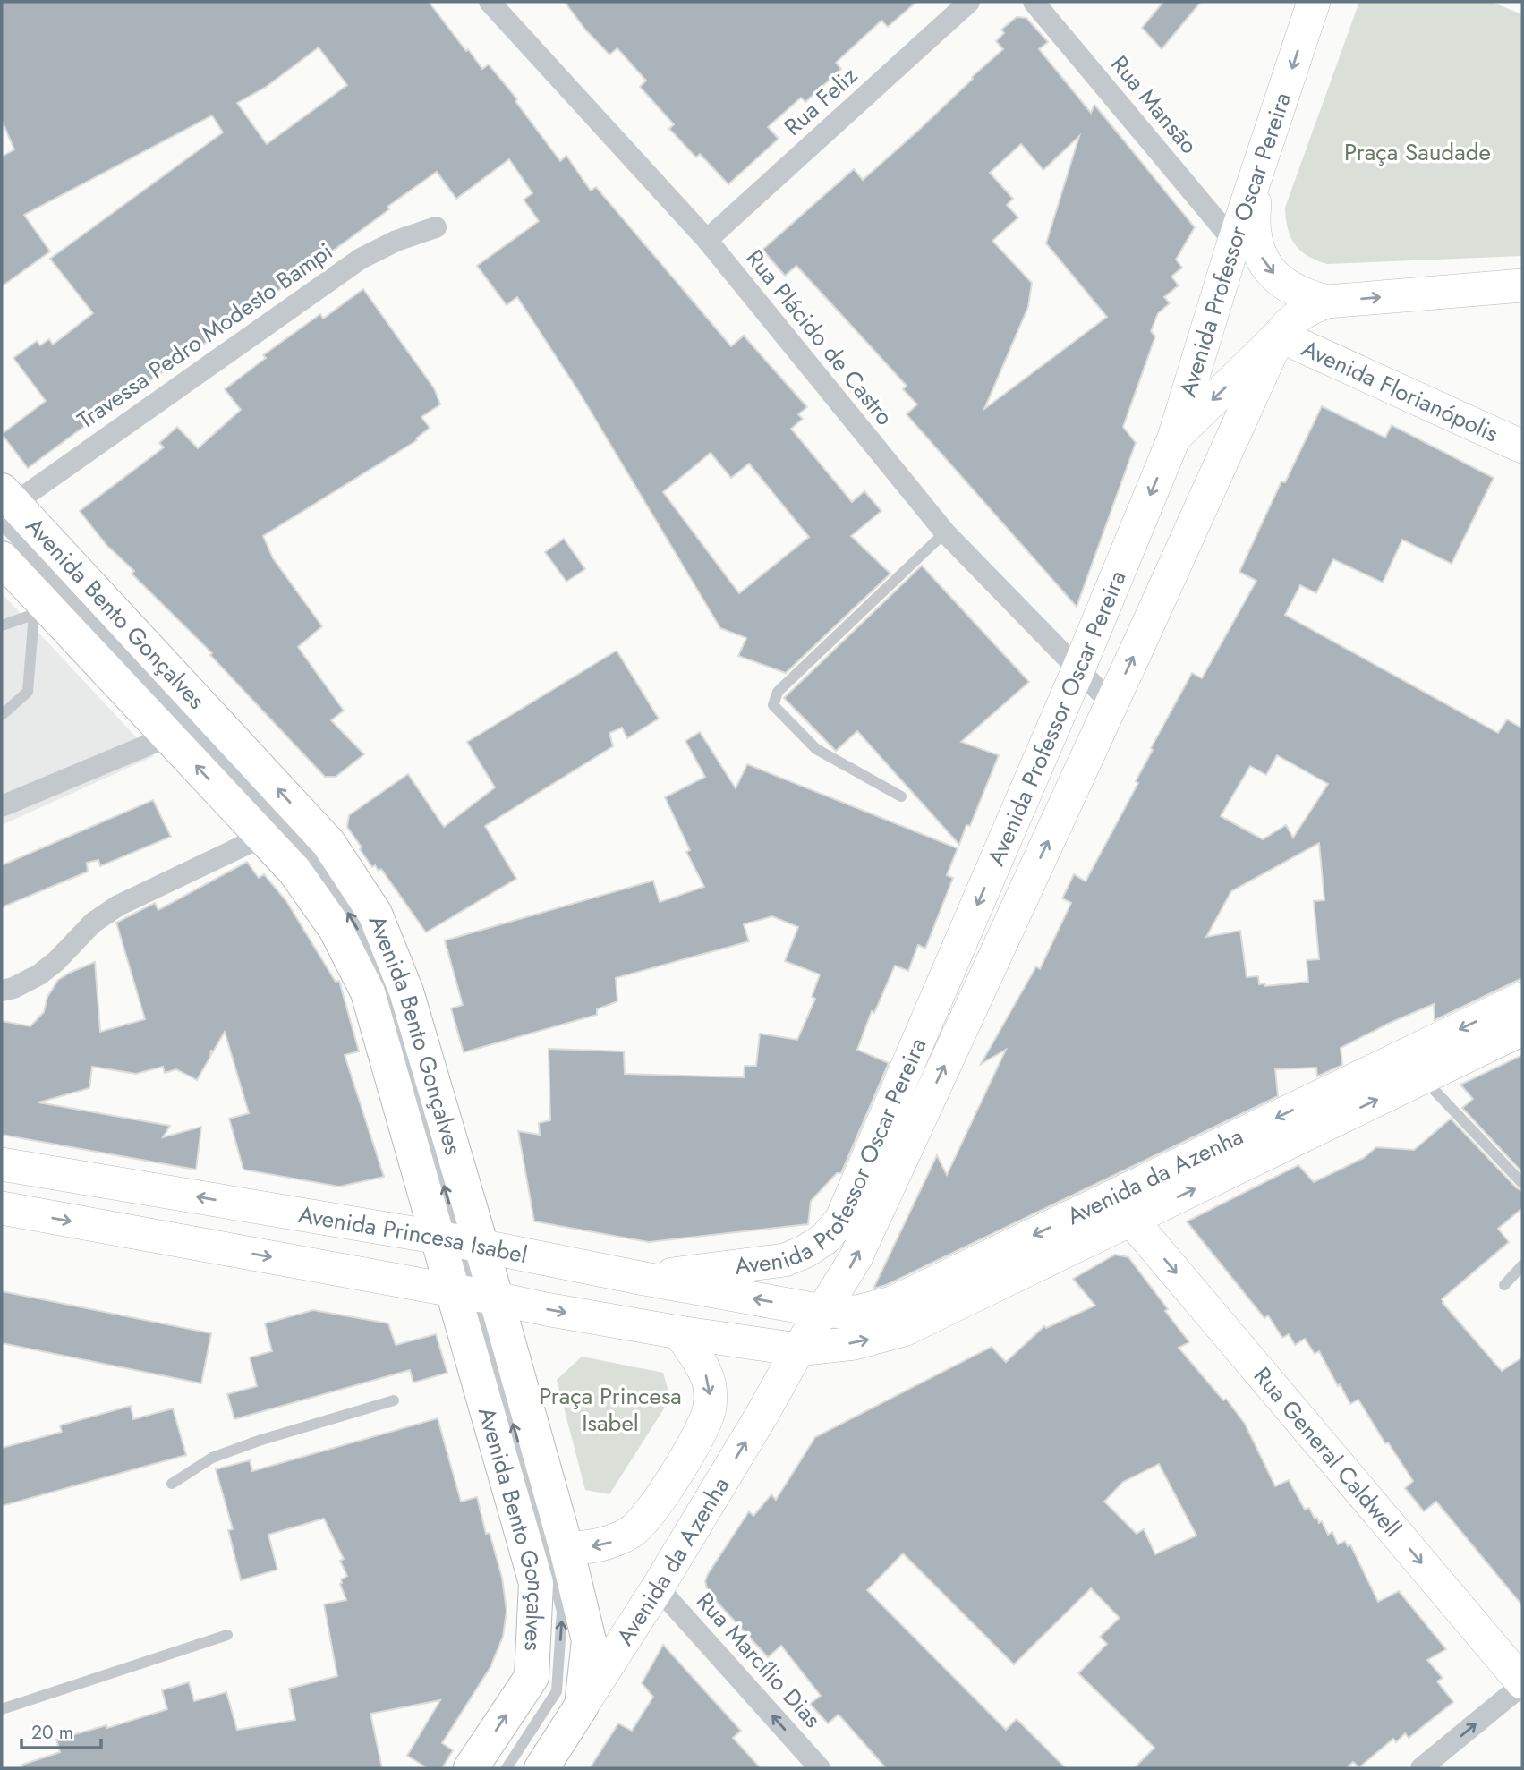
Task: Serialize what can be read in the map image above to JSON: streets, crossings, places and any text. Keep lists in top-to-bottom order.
{
  "streets": {
    "main road": [
      "Avenida Professor Oscar Pereira",
      "Avenida Florianópolis",
      "Avenida Bento Gonçalves",
      "Avenida da Azenha",
      "Avenida Princesa Isabel",
      "Rua General Caldwell"
    ],
    "street": [
      "Rua Feliz",
      "Rua Mansão",
      "Travessa Pedro Modesto Bampi",
      "Rua Plácido de Castro",
      "Rua Marcílio Dias"
    ]
  },
  "crossings": [
    ["Rua Feliz", "Rua Plácido de Castro"],
    ["Rua Mansão", "Avenida Professor Oscar Pereira"],
    ["Avenida Professor Oscar Pereira", "Rua Plácido de Castro"],
    ["Avenida Professor Oscar Pereira", "Avenida Florianópolis"],
    ["Avenida Professor Oscar Pereira", "Avenida da Azenha"],
    ["Avenida Professor Oscar Pereira", "Avenida Princesa Isabel"],
    ["Travessa Pedro Modesto Bampi", "Avenida Bento Gonçalves"],
    ["Avenida Bento Gonçalves", "Avenida da Azenha"],
    ["Avenida Bento Gonçalves", "Avenida Princesa Isabel"],
    ["Avenida da Azenha", "Avenida Princesa Isabel"],
    ["Avenida da Azenha", "Rua General Caldwell"],
    ["Avenida da Azenha", "Rua Marcílio Dias"]
  ],
  "one_way": ["Rua General Caldwell", "Rua Marcílio Dias"],
  "parks": ["Praça Saudade", "Praça Princesa Isabel"],
  "scale_bar": "20 m"
}
